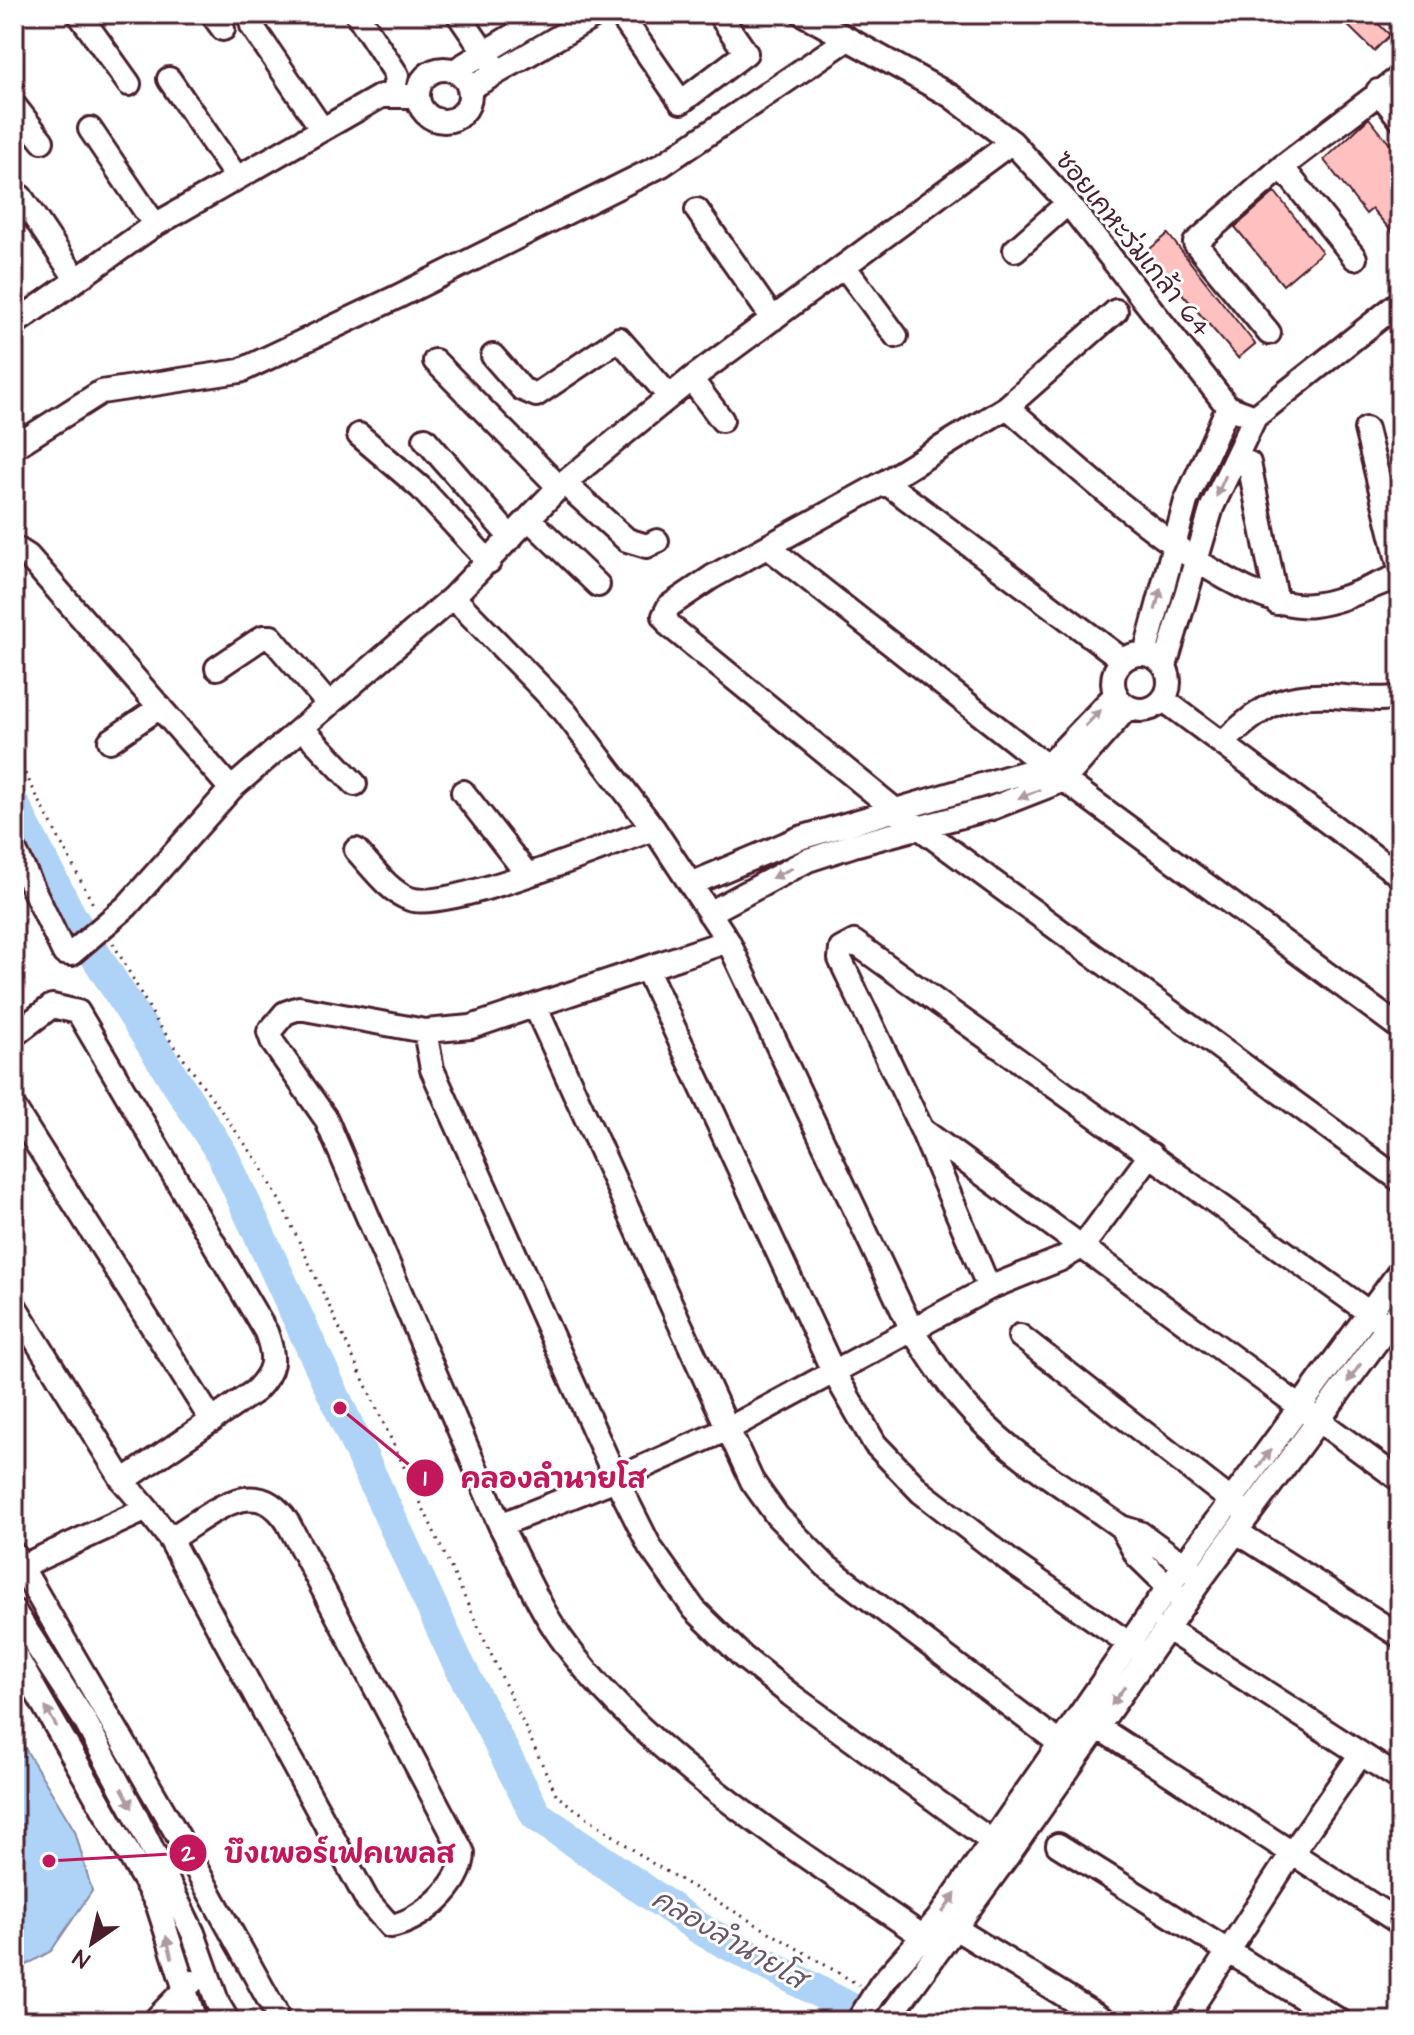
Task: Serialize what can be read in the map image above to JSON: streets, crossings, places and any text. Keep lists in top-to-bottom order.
{
  "streets": {
    "street": ["ซอยเคหะร่มเกล้า 64"]
  },
  "water": ["คลองลำนายโส"],
  "places": ["คลองลำนายโส", "บึงเพอร์เฟคเพลส"],
  "north": "bottom left"
}
